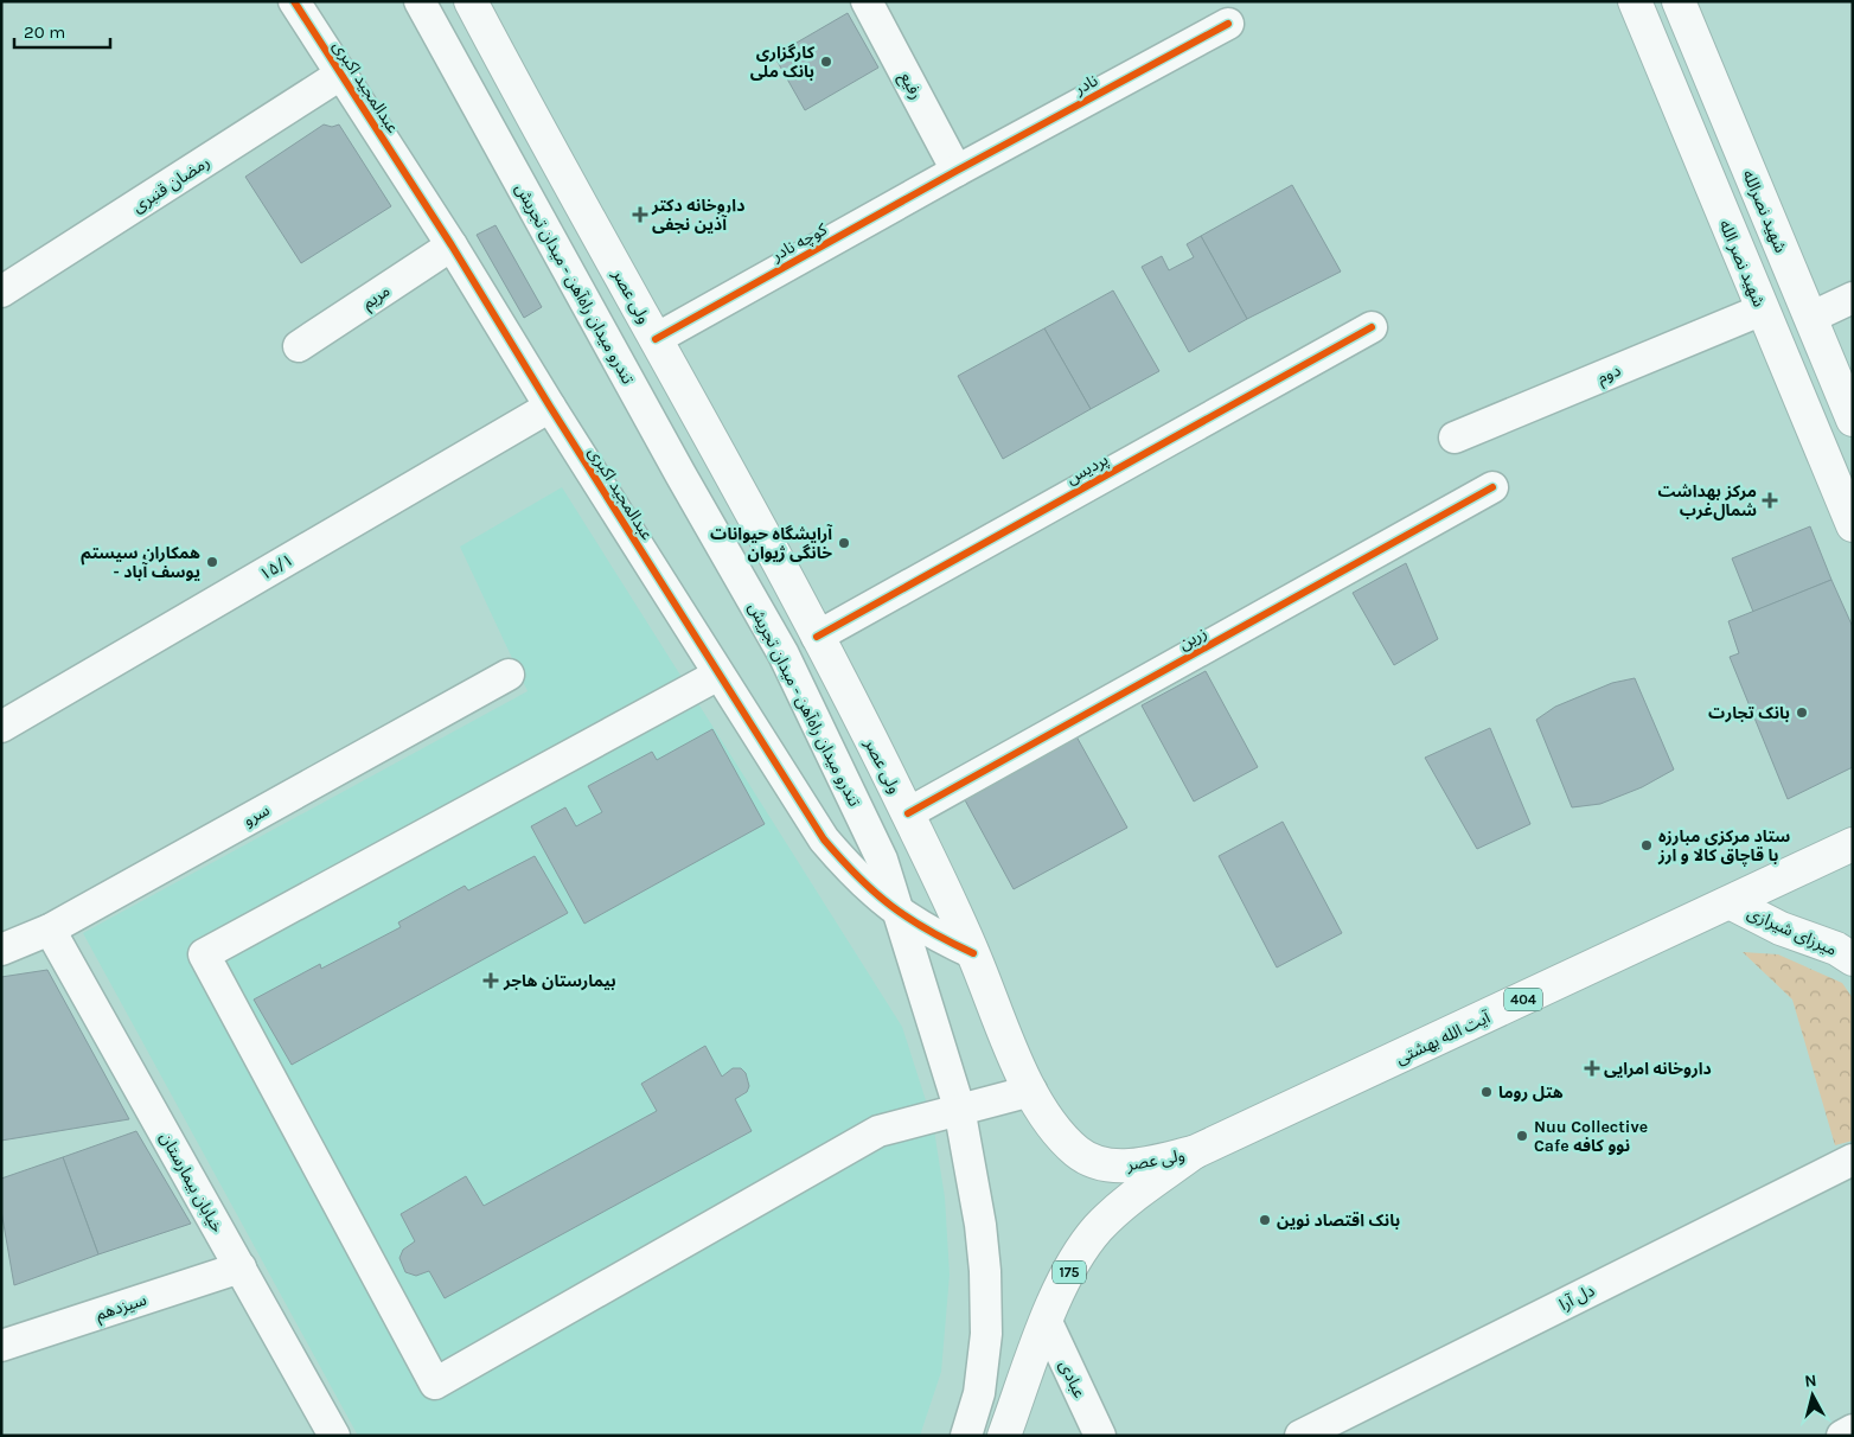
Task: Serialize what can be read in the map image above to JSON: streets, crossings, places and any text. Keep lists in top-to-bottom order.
{
  "streets": {
    "main road": [
      "شهید نصرالله",
      "شهید نصر الله",
      "ولی عصر",
      "میرزای شیرازی",
      "404",
      "آیت الله بهشتی",
      "175"
    ],
    "street": [
      "نادر",
      "رفیع",
      "عبدالمجید اکبری",
      "رمضان قنبری",
      "کوچه نادر",
      "تندرو میدان راه‌آهن - میدان تجریش",
      "مریم",
      "دوم",
      "پردیس",
      "۱۵/۱",
      "زرین",
      "سرو",
      "خیابان بیمارستان",
      "دل آرا",
      "سیزدهم",
      "عبادی"
    ]
  },
  "crossings": [
    ["نادر", "رفیع"],
    ["نادر", "کوچه نادر"],
    ["رفیع", "کوچه نادر"],
    ["عبدالمجید اکبری", "رمضان قنبری"],
    ["عبدالمجید اکبری", "تندرو میدان راه‌آهن - میدان تجریش"],
    ["عبدالمجید اکبری", "مریم"],
    ["عبدالمجید اکبری", "ولی عصر"],
    ["عبدالمجید اکبری", "۱۵/۱"],
    ["کوچه نادر", "ولی عصر"],
    ["شهید نصر الله", "دوم"],
    ["ولی عصر", "پردیس"],
    ["ولی عصر", "زرین"],
    ["ولی عصر", "آیت الله بهشتی"],
    ["ولی عصر", "عبادی"],
    ["سرو", "خیابان بیمارستان"],
    ["میرزای شیرازی", "آیت الله بهشتی"],
    ["خیابان بیمارستان", "سیزدهم"]
  ],
  "places": {
    "other": [
      "کارگزاری بانک ملی",
      "آرایشگاه حیوانات خانگی ژیوان",
      "همکاران سیستم - یوسف آباد",
      "بانک تجارت",
      "ستاد مرکزی مبارزه با قاچاق کالا و ارز",
      "هتل روما",
      "Nuu Collective Cafe نوو کافه",
      "بانک اقتصاد نوین"
    ],
    "health": [
      "داروخانه دکتر آذین نجفی",
      "مرکز بهداشت شمال‌غرب",
      "بیمارستان هاجر",
      "داروخانه امرایی"
    ]
  },
  "scale_bar": "20 m",
  "north": "top"
}
